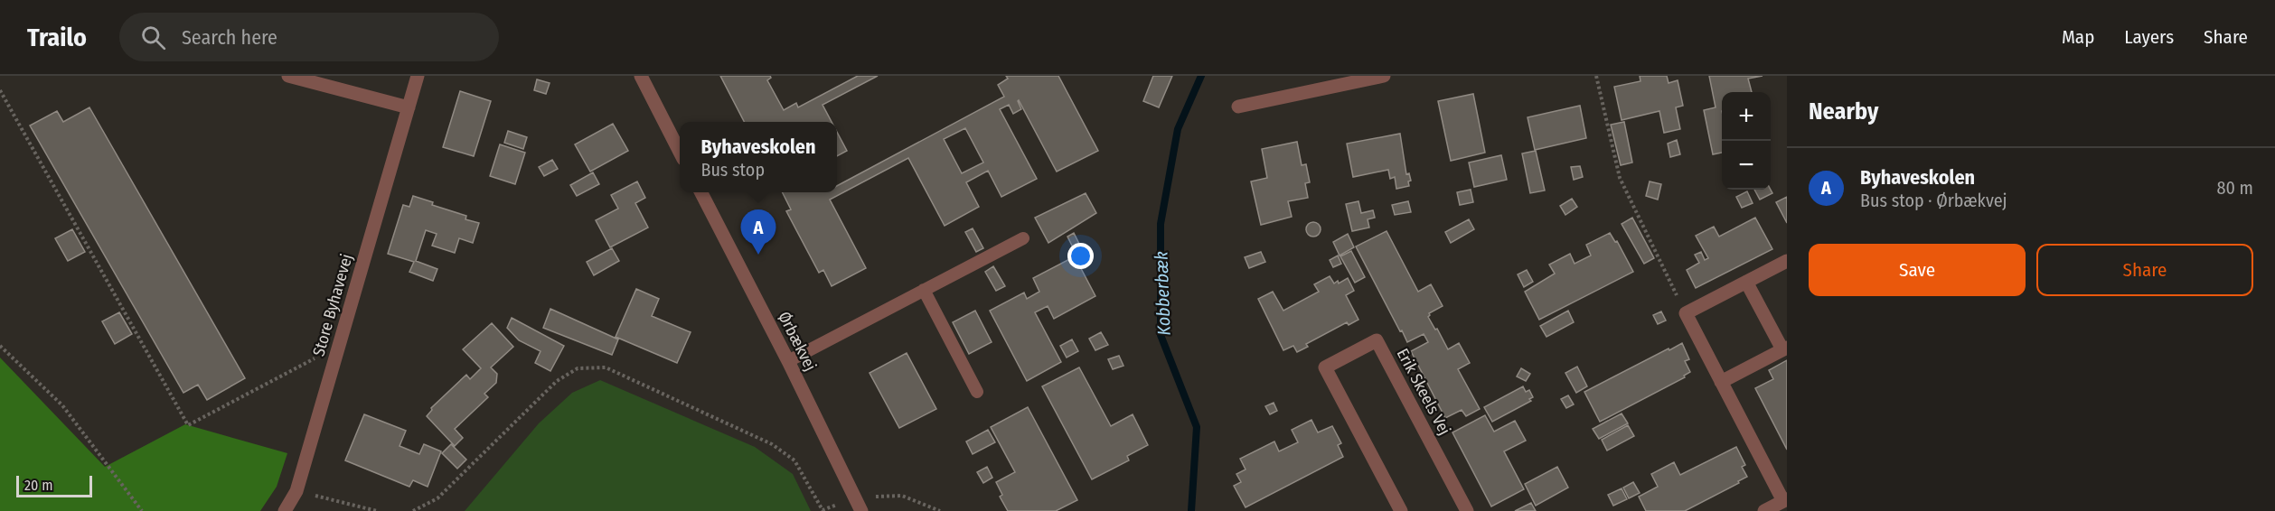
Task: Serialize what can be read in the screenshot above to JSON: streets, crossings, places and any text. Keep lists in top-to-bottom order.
{
  "streets": {
    "street": ["Store Byhavevej", "Ørbækvej", "Erik Skeels Vej"]
  },
  "water": ["Kobberbæk"],
  "scale_bar": "20 m",
  "page": {
    "header": "Trailo",
    "search": "Search here",
    "nav": ["Map", "Layers", "Share"],
    "heading": "Nearby",
    "map_buttons": ["+", "−"],
    "popup": ["Byhaveskolen", "Bus stop"],
    "list": [
      {
        "mark": "A",
        "name": "Byhaveskolen",
        "note": "Bus stop · Ørbækvej",
        "value": "80 m"
      }
    ],
    "pins": "A",
    "buttons": ["Save", "Share"],
    "scale": "20 m"
  }
}
